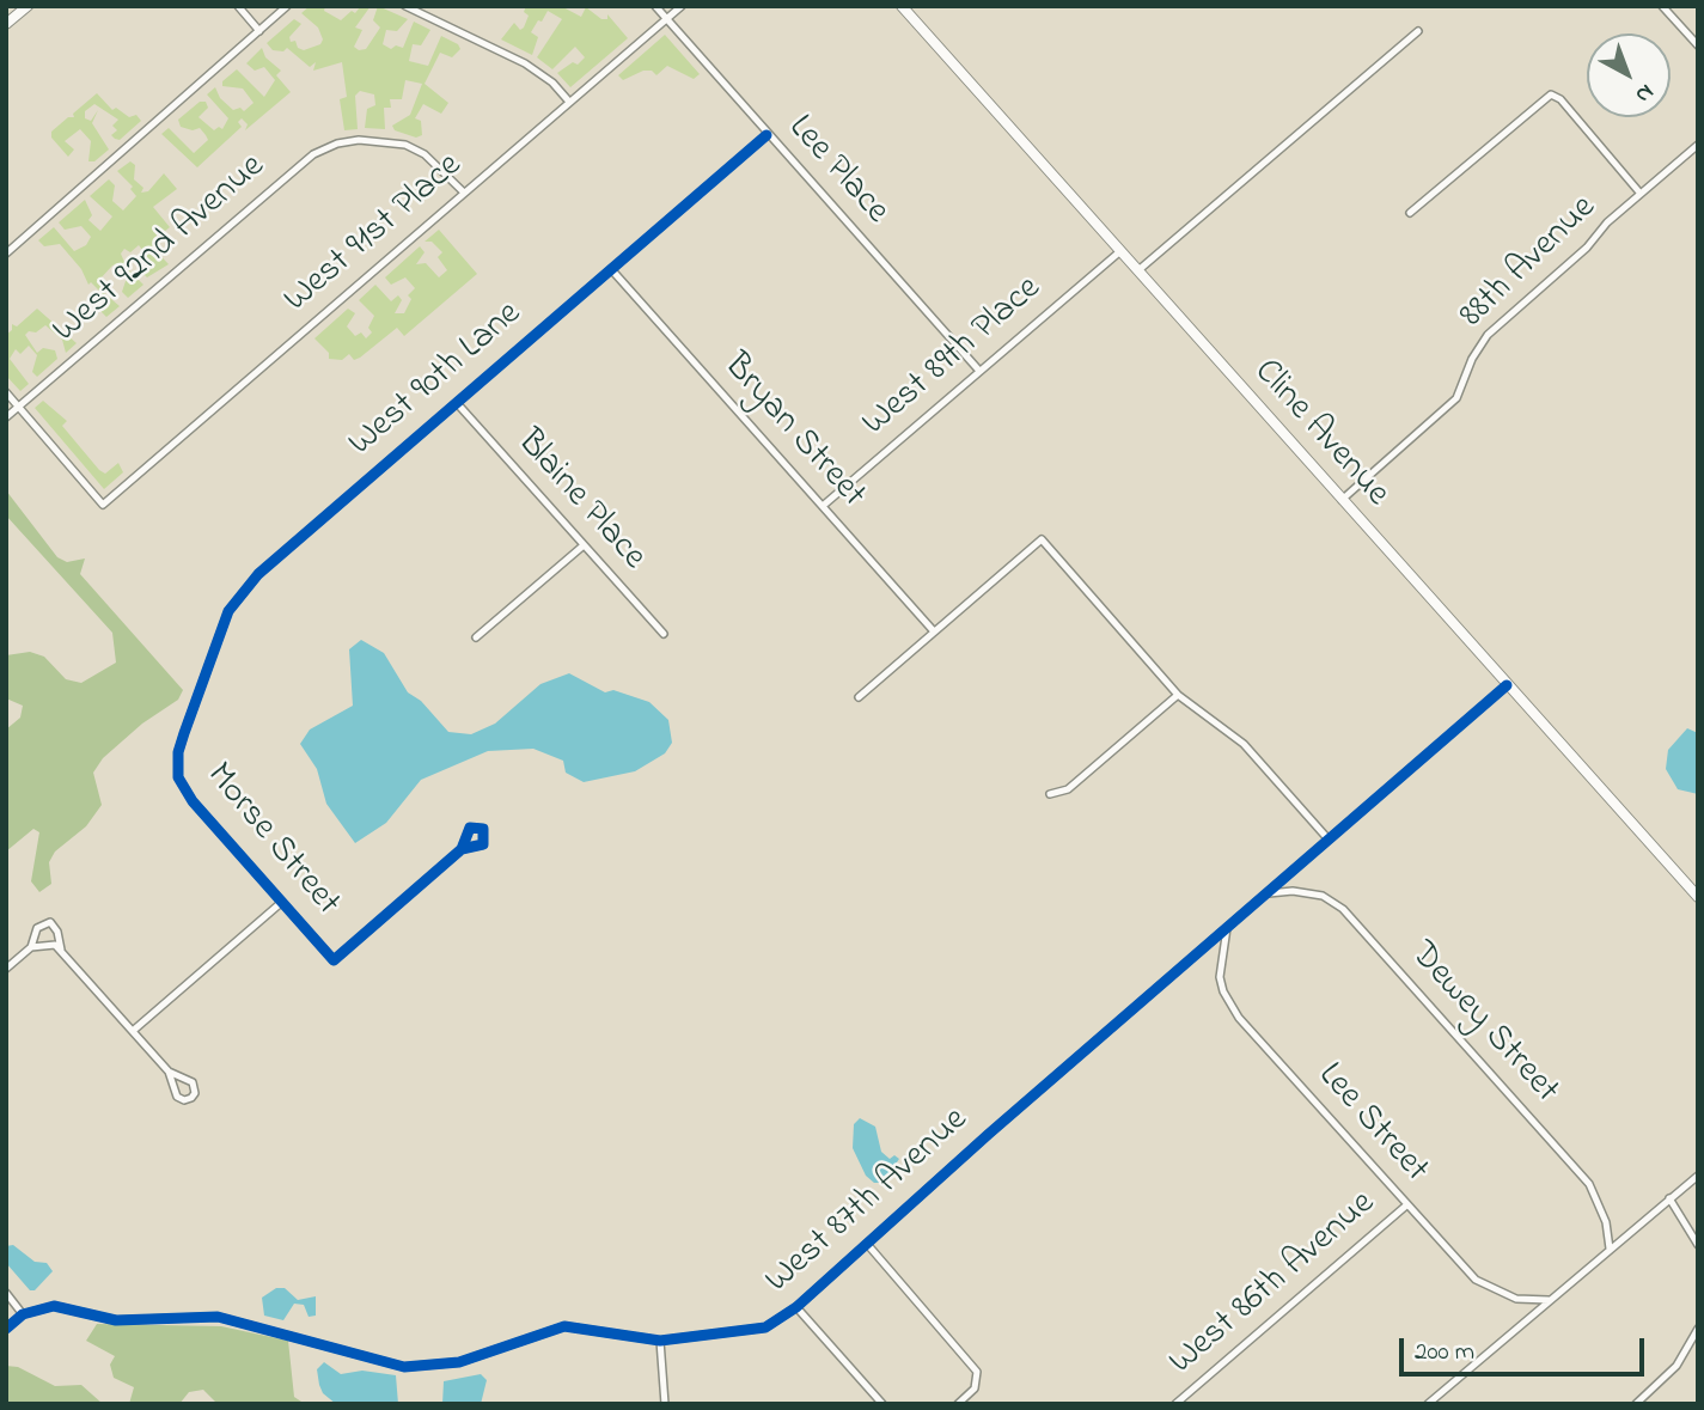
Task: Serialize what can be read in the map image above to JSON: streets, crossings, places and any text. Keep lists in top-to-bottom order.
{
  "streets": {
    "street": [
      "Lee Place",
      "West 91st Place",
      "West 92nd Avenue",
      "88th Avenue",
      "West 89th Place",
      "West 90th Lane",
      "Bryan Street",
      "Cline Avenue",
      "Blaine Place",
      "Morse Street",
      "Dewey Street",
      "Lee Street",
      "West 87th Avenue",
      "West 86th Avenue"
    ]
  },
  "crossings": [
    ["Lee Place", "West 91st Place"],
    ["Lee Place", "West 89th Place"],
    ["Lee Place", "West 90th Lane"],
    ["West 91st Place", "West 92nd Avenue"],
    ["88th Avenue", "Cline Avenue"],
    ["West 89th Place", "Bryan Street"],
    ["West 89th Place", "Cline Avenue"],
    ["West 90th Lane", "Bryan Street"],
    ["West 90th Lane", "Blaine Place"],
    ["West 90th Lane", "Morse Street"],
    ["Cline Avenue", "West 87th Avenue"],
    ["Dewey Street", "West 87th Avenue"],
    ["Lee Street", "West 87th Avenue"],
    ["Lee Street", "West 86th Avenue"]
  ],
  "scale_bar": "200 m",
  "north": "bottom right"
}
